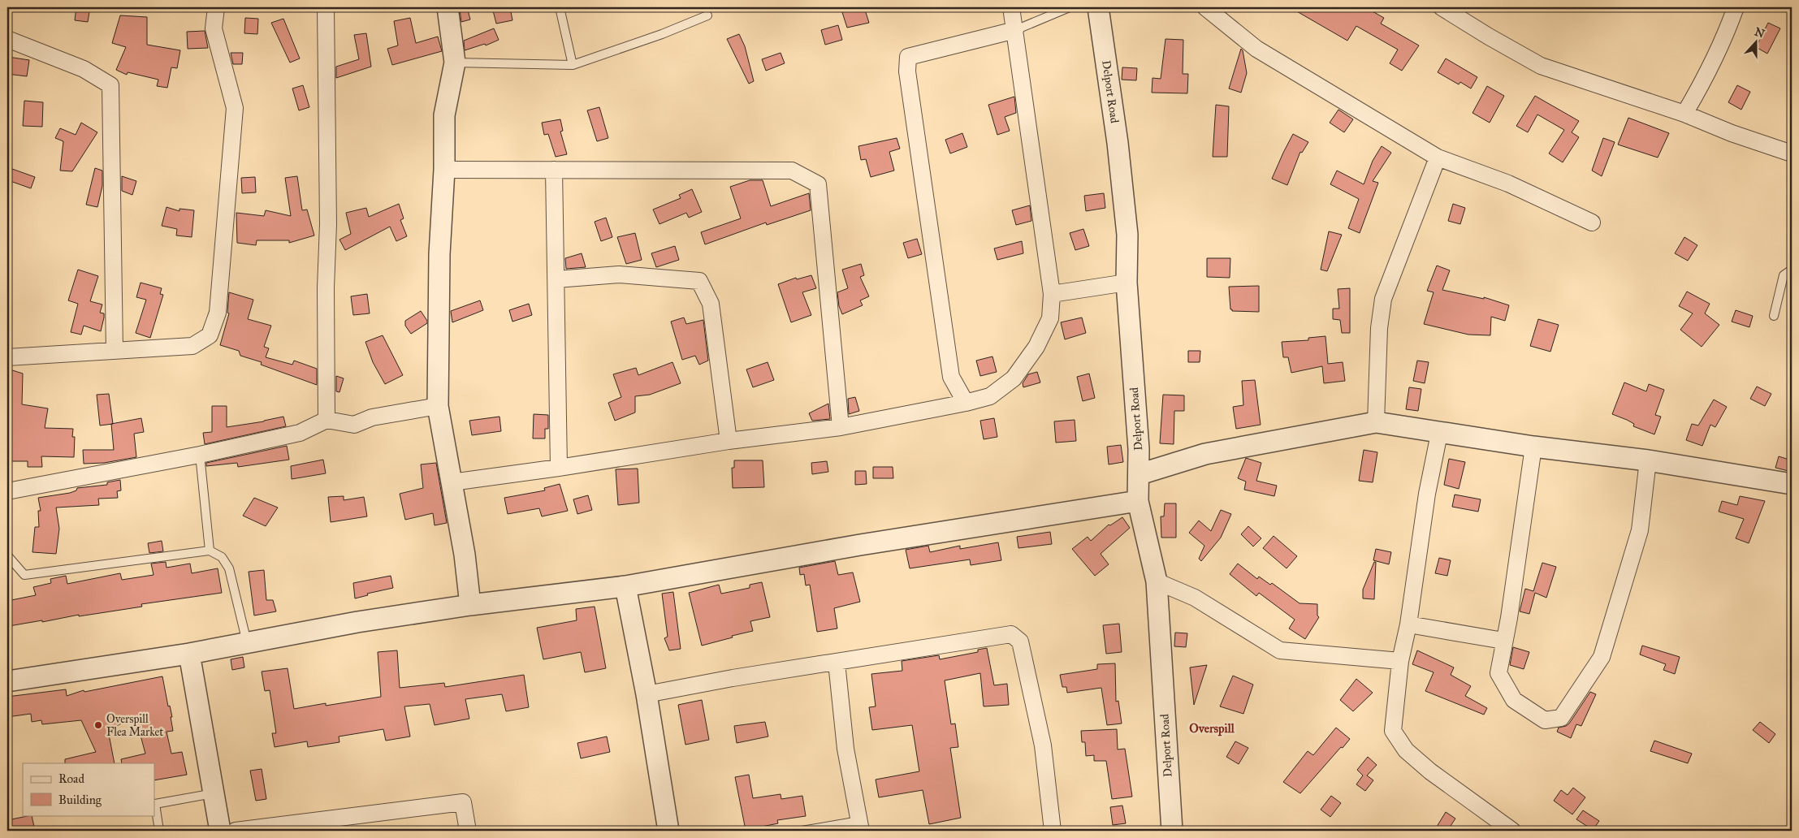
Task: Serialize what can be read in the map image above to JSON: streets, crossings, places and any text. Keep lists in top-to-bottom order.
{
  "streets": {
    "street": ["Delport Road"]
  },
  "districts": ["Overspill"],
  "places": ["Overspill Flea Market"],
  "legend": ["Road", "Building"],
  "north": "top"
}
